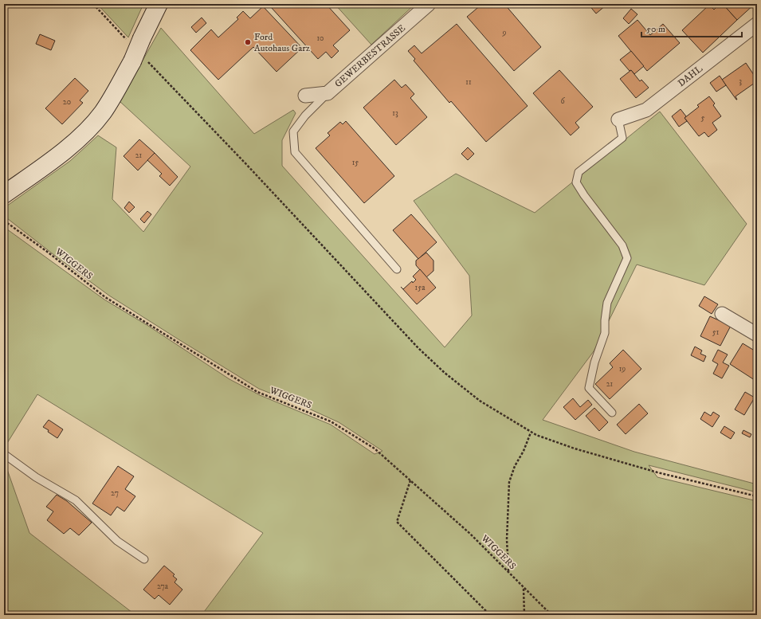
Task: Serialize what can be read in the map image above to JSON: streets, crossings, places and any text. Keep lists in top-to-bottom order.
{
  "streets": {
    "street": ["GEWERBESTRASSE", "DAHL"],
    "path": ["WIGGERS"]
  },
  "places": ["Ford Autohaus Garz"],
  "house_numbers": [
    "9",
    "10",
    "3",
    "11",
    "6",
    "20",
    "13",
    "5",
    "21",
    "15",
    "15a",
    "51",
    "19",
    "21",
    "27",
    "27a"
  ],
  "scale_bar": "50 m"
}
